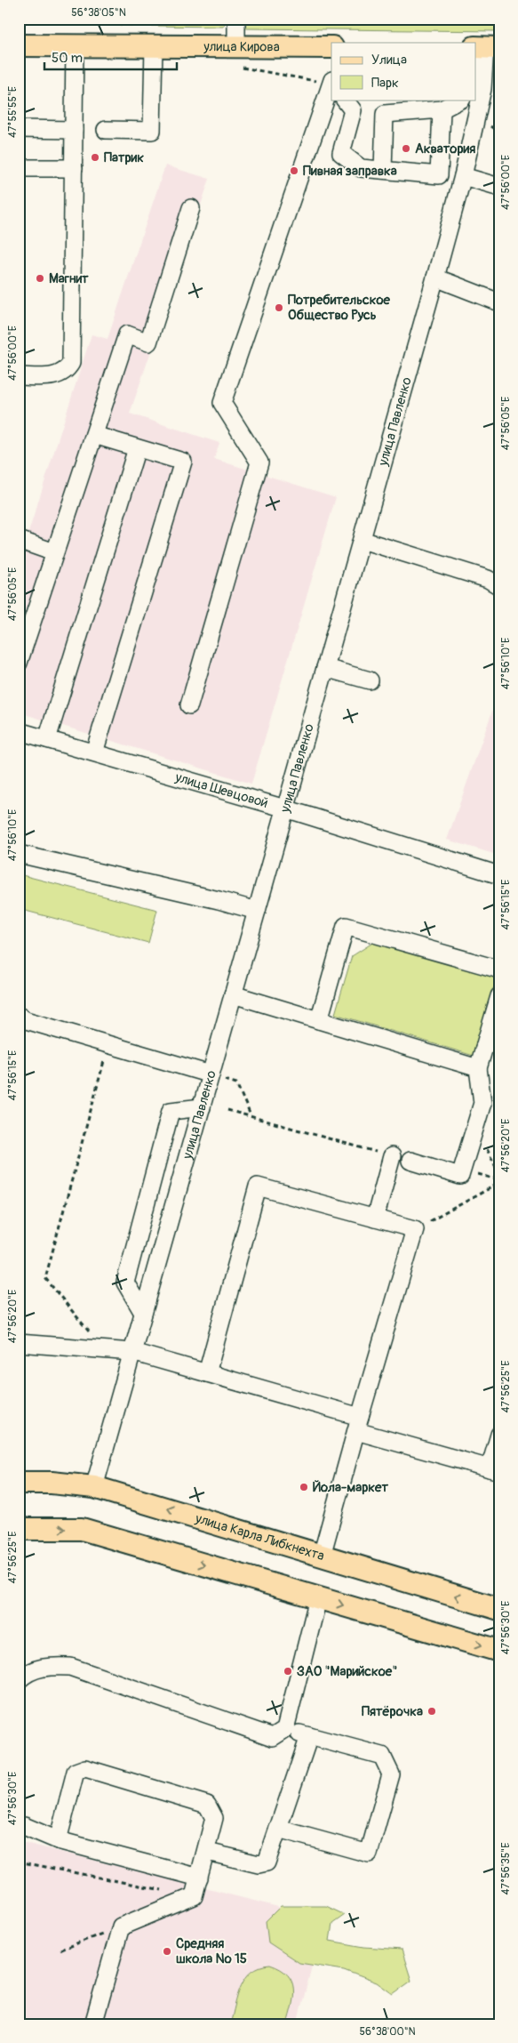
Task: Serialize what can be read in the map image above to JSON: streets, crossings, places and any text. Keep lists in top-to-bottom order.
{
  "streets": {
    "main road": ["улица Кирова", "улица Карла Либкнехта"],
    "street": ["улица Павленко", "улица Шевцовой"]
  },
  "crossings": [
    ["улица Павленко", "улица Шевцовой"],
    ["улица Павленко", "улица Карла Либкнехта"]
  ],
  "places": [
    "Акватория",
    "Патрик",
    "Пивная заправка",
    "Магнит",
    "Потребительское Общество Русь",
    "Йола-маркет",
    "ЗАО \"Марийское\"",
    "Пятёрочка",
    "Средняя школа № 15"
  ],
  "legend": ["Улица", "Парк"],
  "scale_bar": "50 m",
  "coordinates": [
    "56°38'05\"N",
    "47°55'55\"E",
    "47°56'00\"E",
    "47°56'05\"E",
    "47°56'10\"E",
    "47°56'15\"E",
    "47°56'20\"E",
    "47°56'25\"E",
    "47°56'30\"E",
    "47°56'35\"E",
    "56°38'00\"N"
  ]
}
